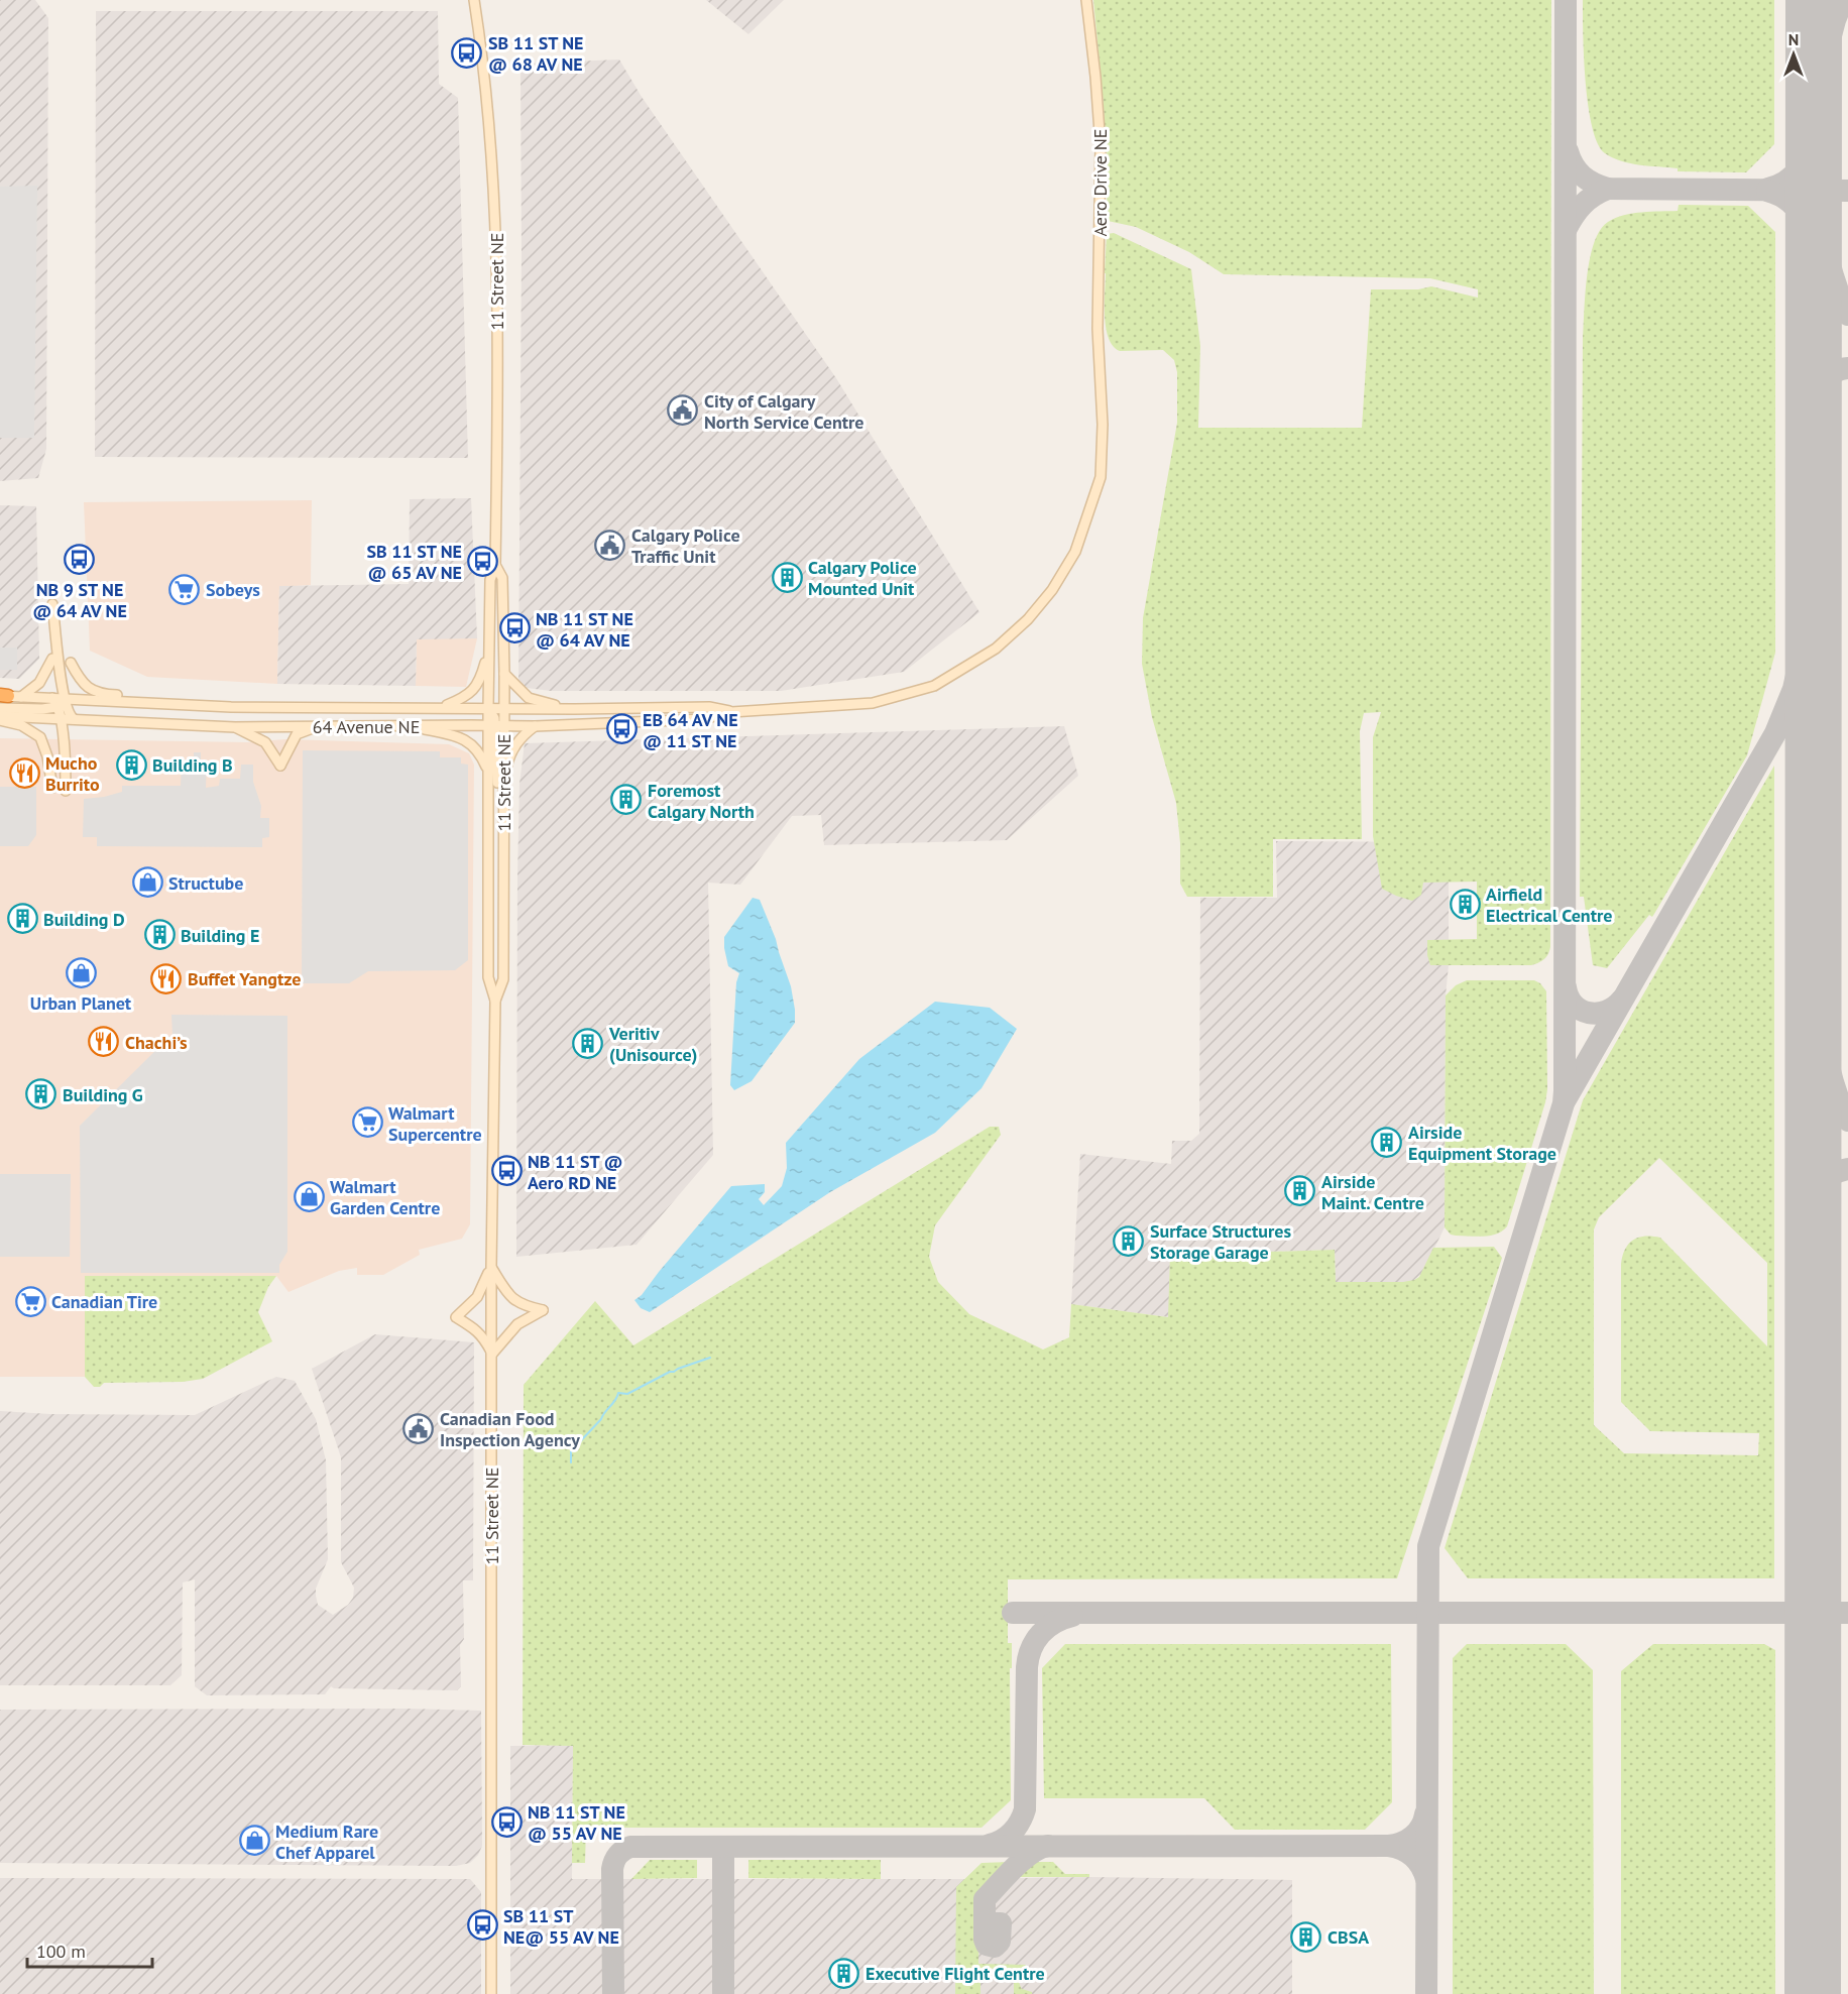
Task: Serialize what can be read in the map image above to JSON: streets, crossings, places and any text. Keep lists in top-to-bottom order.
{
  "streets": {
    "street": ["Aero Drive NE", "11 Street NE", "64 Avenue NE"]
  },
  "crossings": [
    ["Aero Drive NE", "64 Avenue NE"],
    ["11 Street NE", "64 Avenue NE"]
  ],
  "places": {
    "bus stop": [
      "SB 11 ST NE @ 68 AV NE",
      "NB 9 ST NE @ 64 AV NE",
      "SB 11 ST NE @ 65 AV NE",
      "NB 11 ST NE @ 64 AV NE",
      "EB 64 AV NE @ 11 ST NE",
      "NB 11 ST @ Aero RD NE",
      "NB 11 ST NE @ 55 AV NE",
      "SB 11 ST NE@ 55 AV NE"
    ],
    "public building": ["City of Calgary North Service Centre", "Calgary Police Traffic Unit", "Canadian Food Inspection Agency"],
    "building": [
      "Calgary Police Mounted Unit",
      "Building B",
      "Foremost Calgary North",
      "Airfield Electrical Centre",
      "Building D",
      "Building E",
      "Veritiv (Unisource)",
      "Building G",
      "Airside Equipment Storage",
      "Airside Maint. Centre",
      "Surface Structures Storage Garage",
      "CBSA",
      "Executive Flight Centre"
    ],
    "supermarket": ["Sobeys", "Walmart Supercentre", "Canadian Tire"],
    "restaurant": ["Mucho Burrito", "Buffet Yangtze", "Chachi’s"],
    "shop": [
      "Structube",
      "Urban Planet",
      "Walmart Garden Centre",
      "Medium Rare Chef Apparel"
    ]
  },
  "scale_bar": "100 m",
  "north": "top"
}
